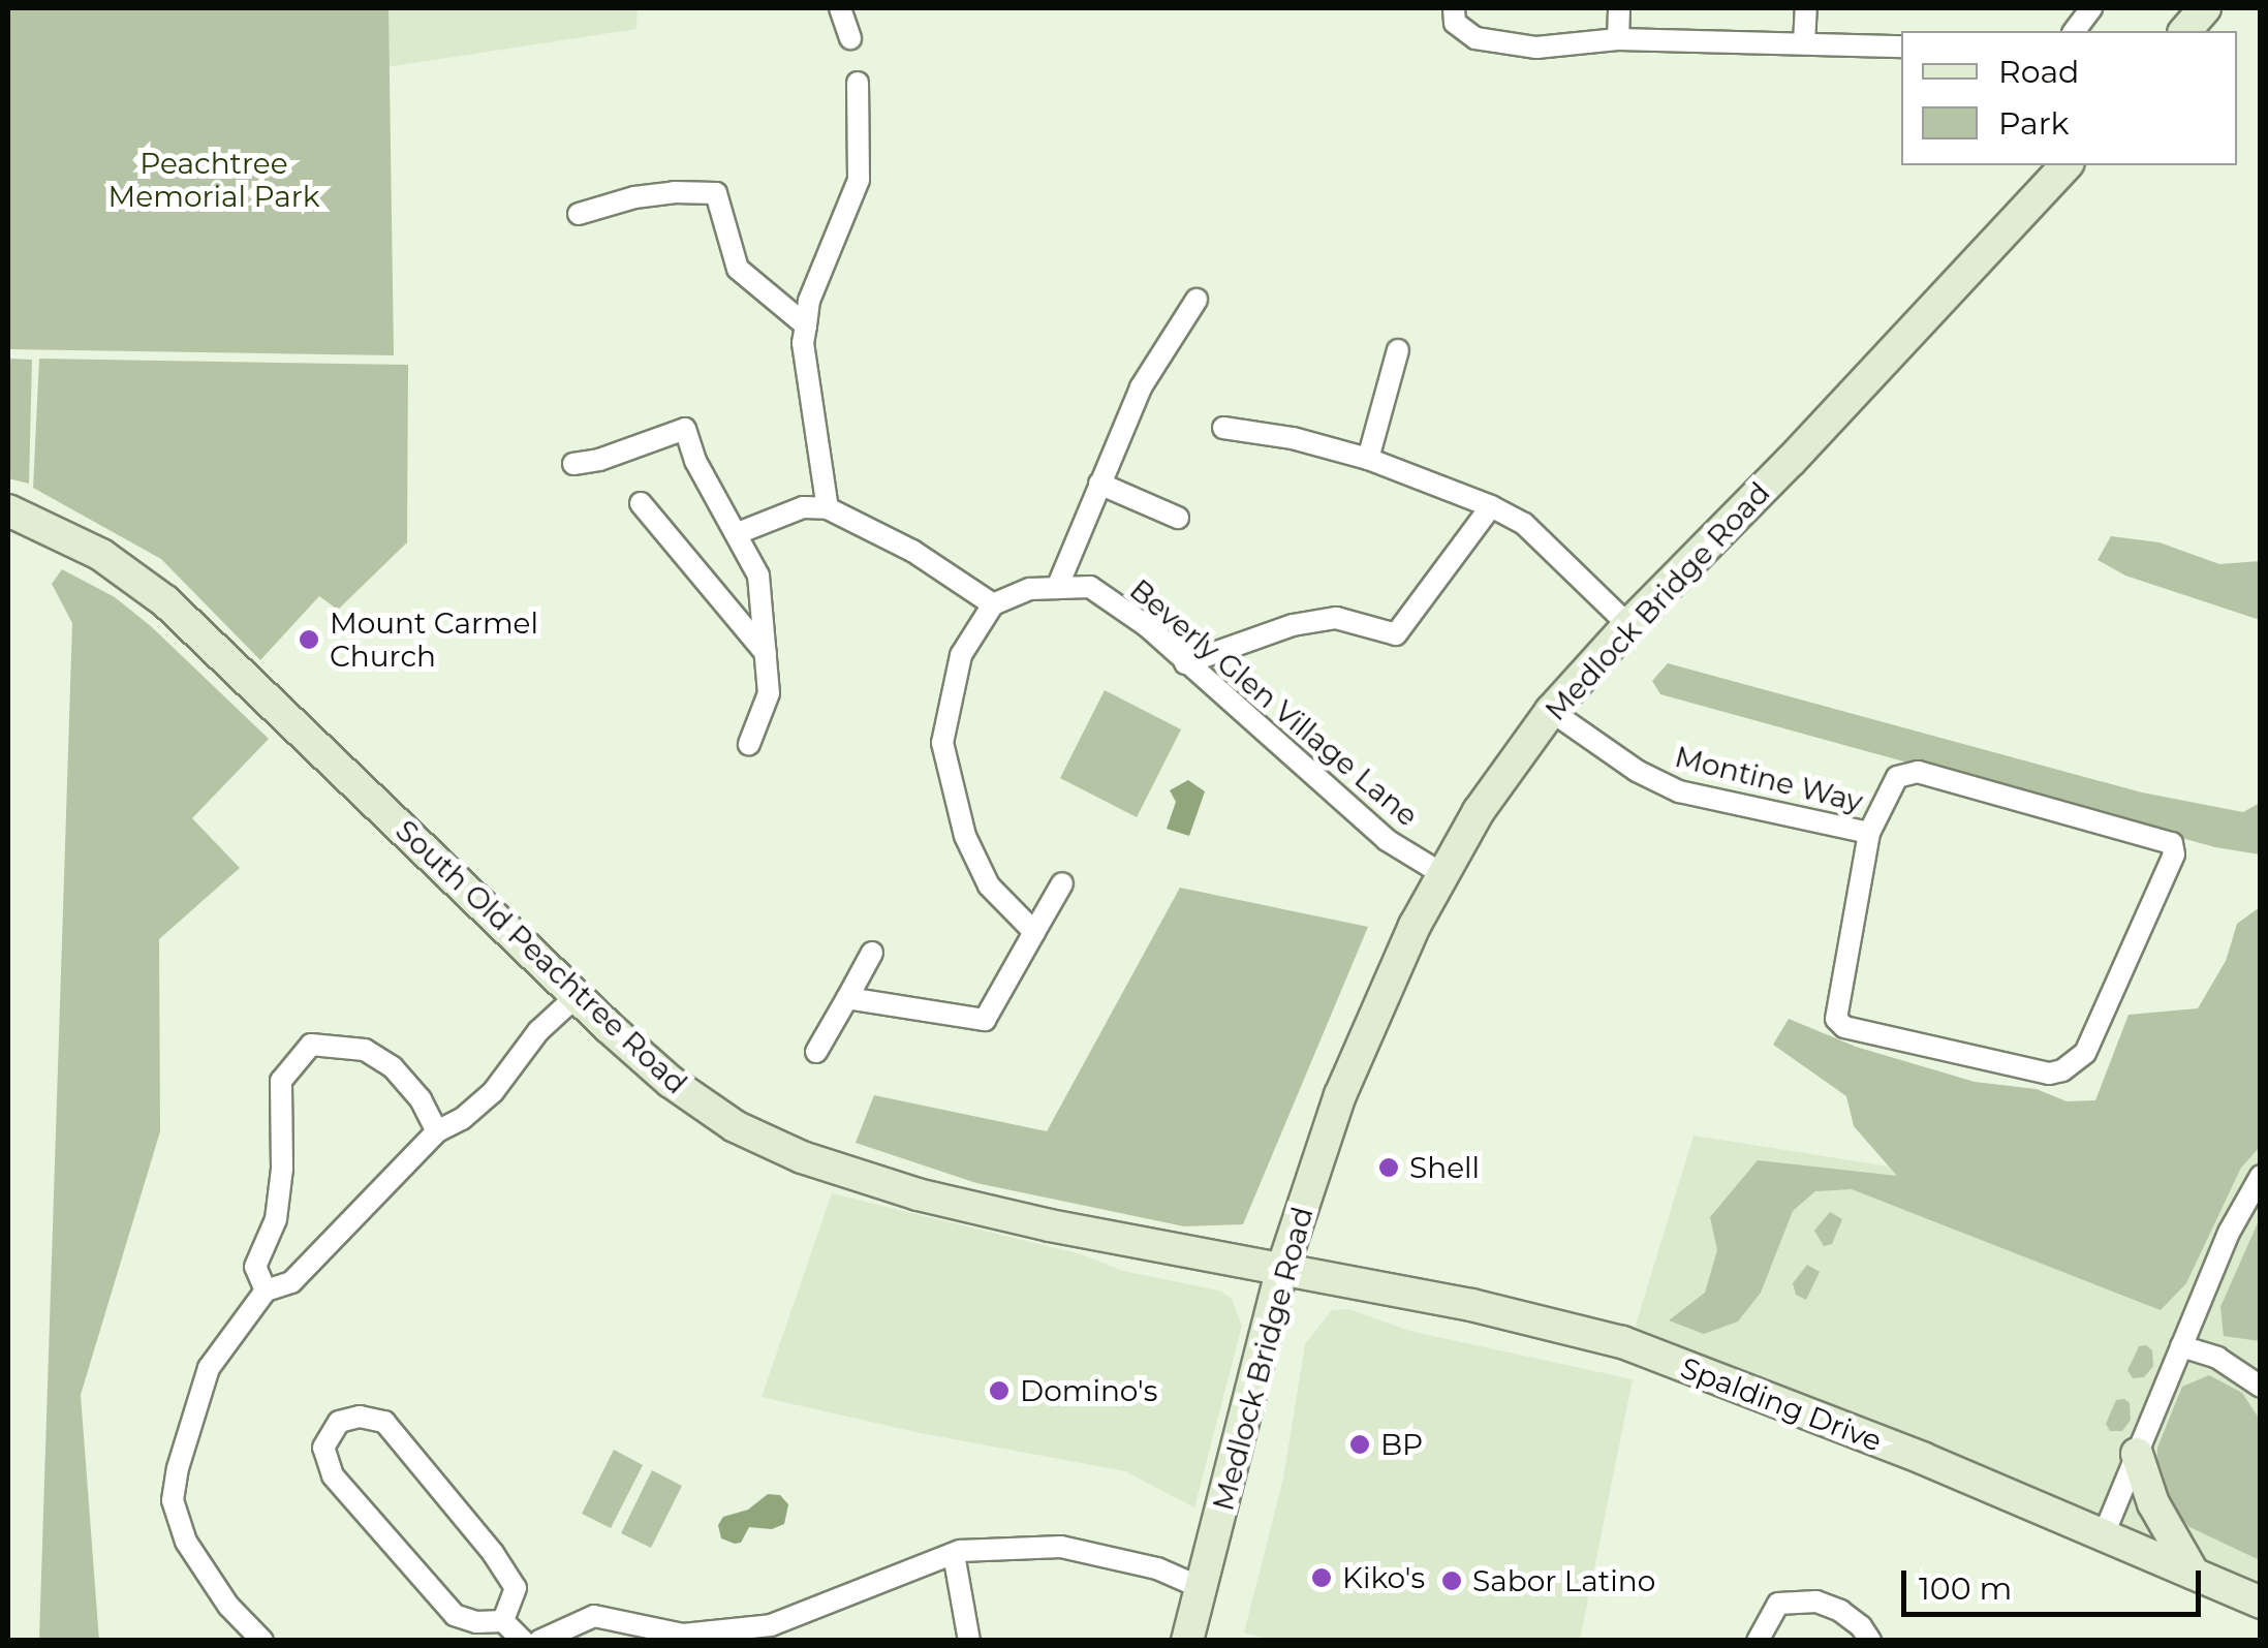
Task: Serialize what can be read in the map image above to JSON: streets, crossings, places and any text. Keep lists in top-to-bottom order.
{
  "streets": {
    "main road": ["Medlock Bridge Road", "South Old Peachtree Road", "Spalding Drive"],
    "street": ["Beverly Glen Village Lane", "Montine Way"]
  },
  "crossings": [
    ["Medlock Bridge Road", "Beverly Glen Village Lane"],
    ["Medlock Bridge Road", "Montine Way"],
    ["Medlock Bridge Road", "South Old Peachtree Road"],
    ["Medlock Bridge Road", "Spalding Drive"],
    ["South Old Peachtree Road", "Spalding Drive"]
  ],
  "parks": ["Peachtree Memorial Park"],
  "places": [
    "Mount Carmel Church",
    "Shell",
    "Domino's",
    "BP",
    "Kiko's",
    "Sabor Latino"
  ],
  "legend": ["Road", "Park"],
  "scale_bar": "100 m"
}
